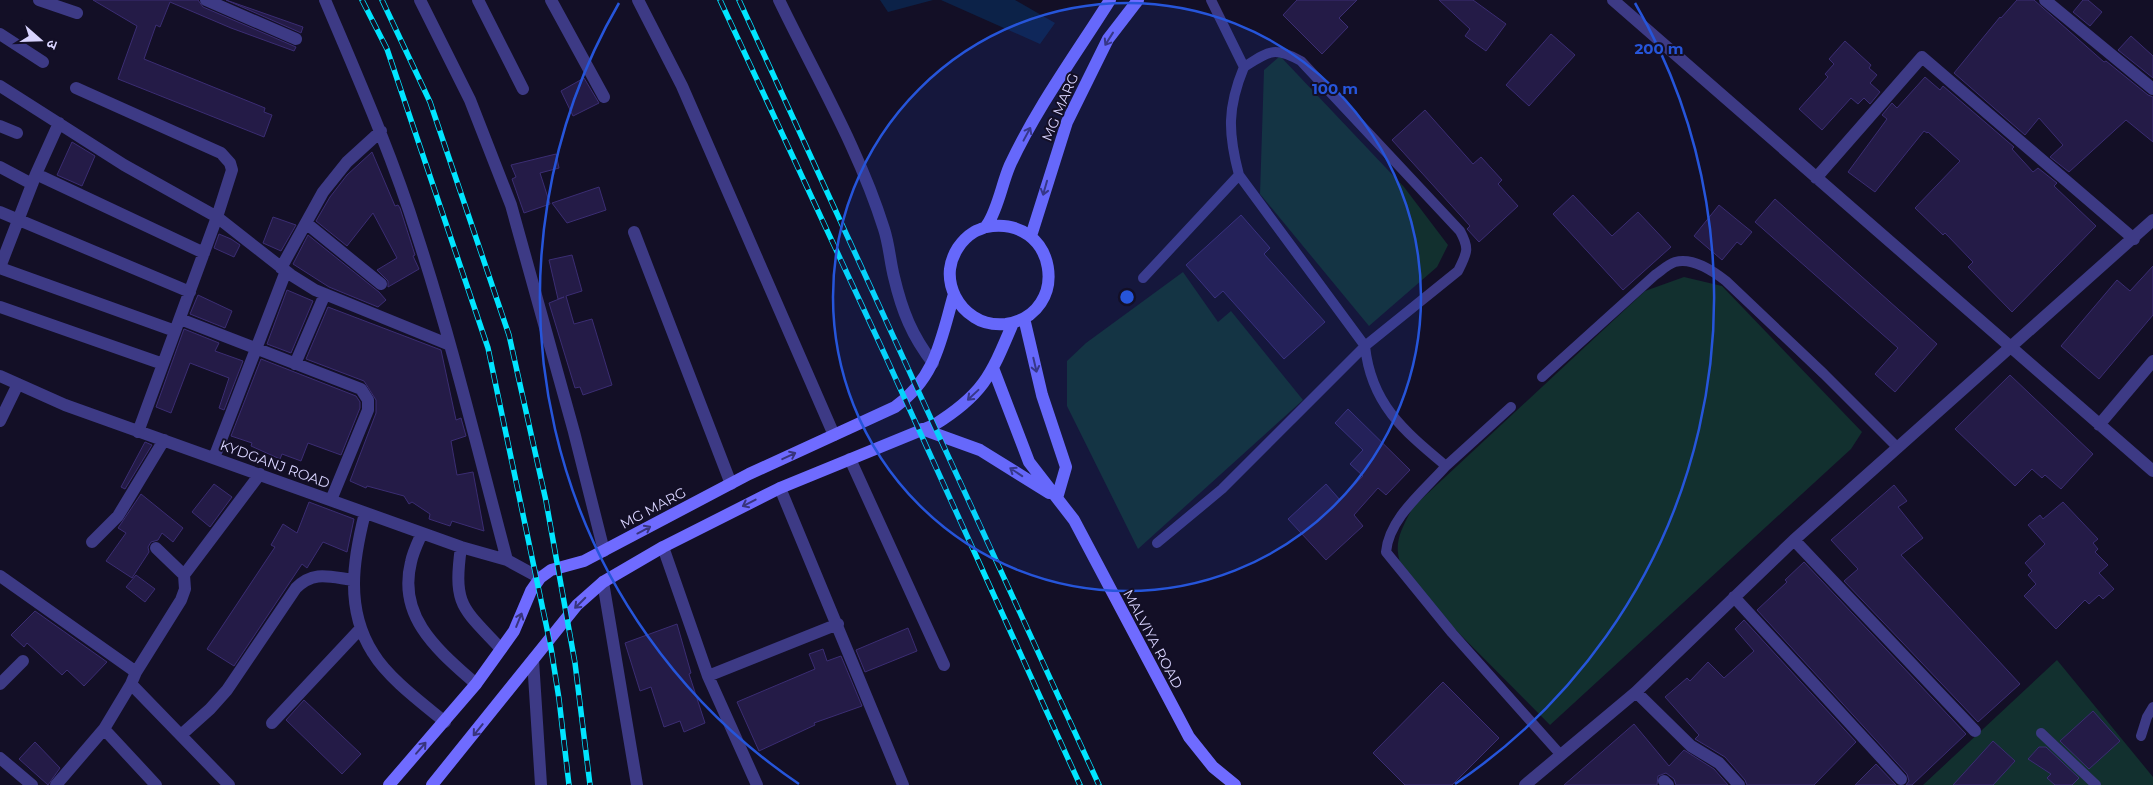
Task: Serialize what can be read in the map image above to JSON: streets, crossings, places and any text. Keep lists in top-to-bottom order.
{
  "streets": {
    "main road": ["MG MARG", "MALVIYA ROAD"],
    "street": ["KYDGANJ ROAD"]
  },
  "crossings": [
    ["MG MARG", "KYDGANJ ROAD"]
  ],
  "north": "right",
  "rings": ["200 m", "100 m"]
}
